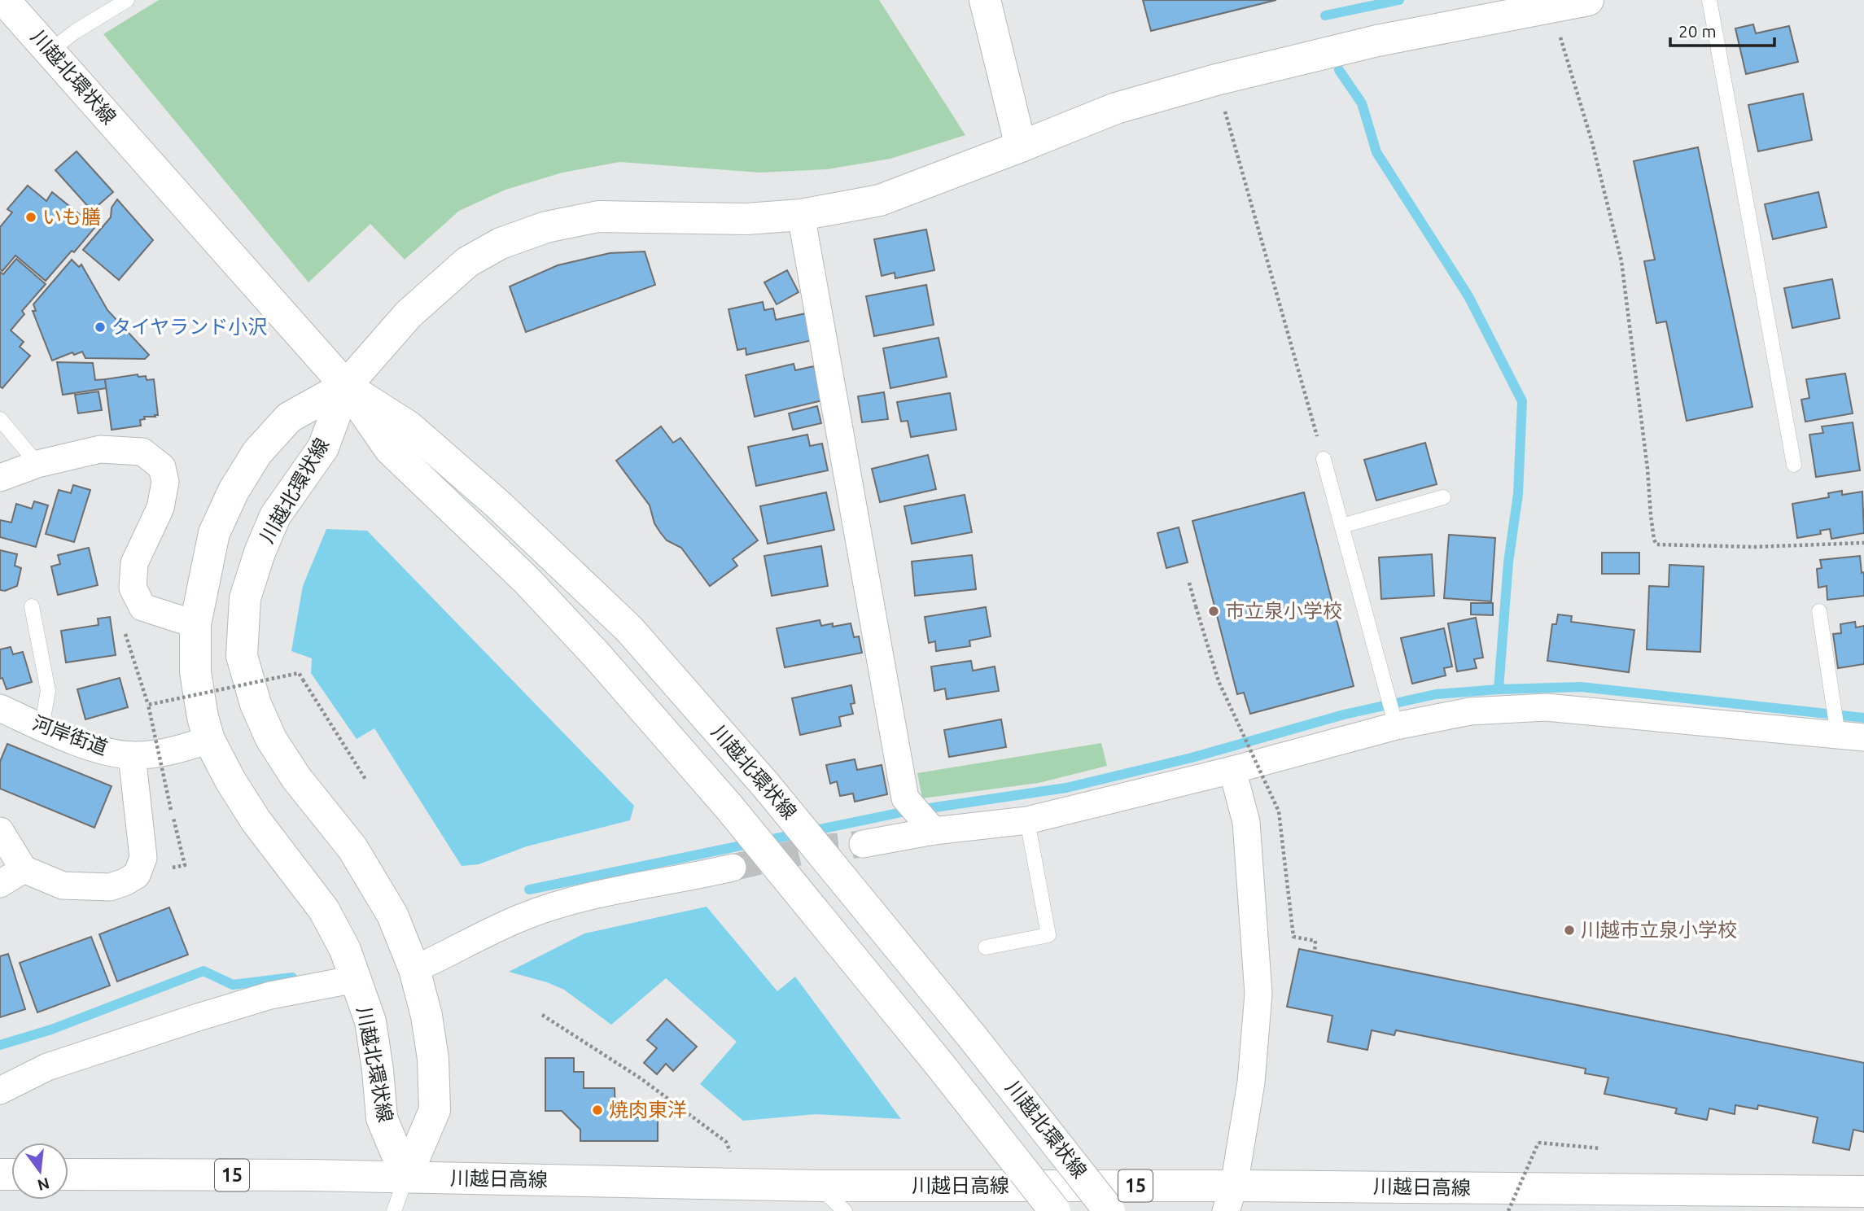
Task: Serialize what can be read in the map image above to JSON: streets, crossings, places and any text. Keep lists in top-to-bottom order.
{
  "streets": {
    "main road": ["川越北環状線", "15", "川越日高線"],
    "street": ["河岸街道"]
  },
  "crossings": [
    ["川越北環状線", "河岸街道"],
    ["川越北環状線", "川越日高線"]
  ],
  "places": [
    "いも膳",
    "タイヤランド小沢",
    "市立泉小学校",
    "川越市立泉小学校",
    "焼肉東洋"
  ],
  "scale_bar": "20 m",
  "north": "bottom"
}
